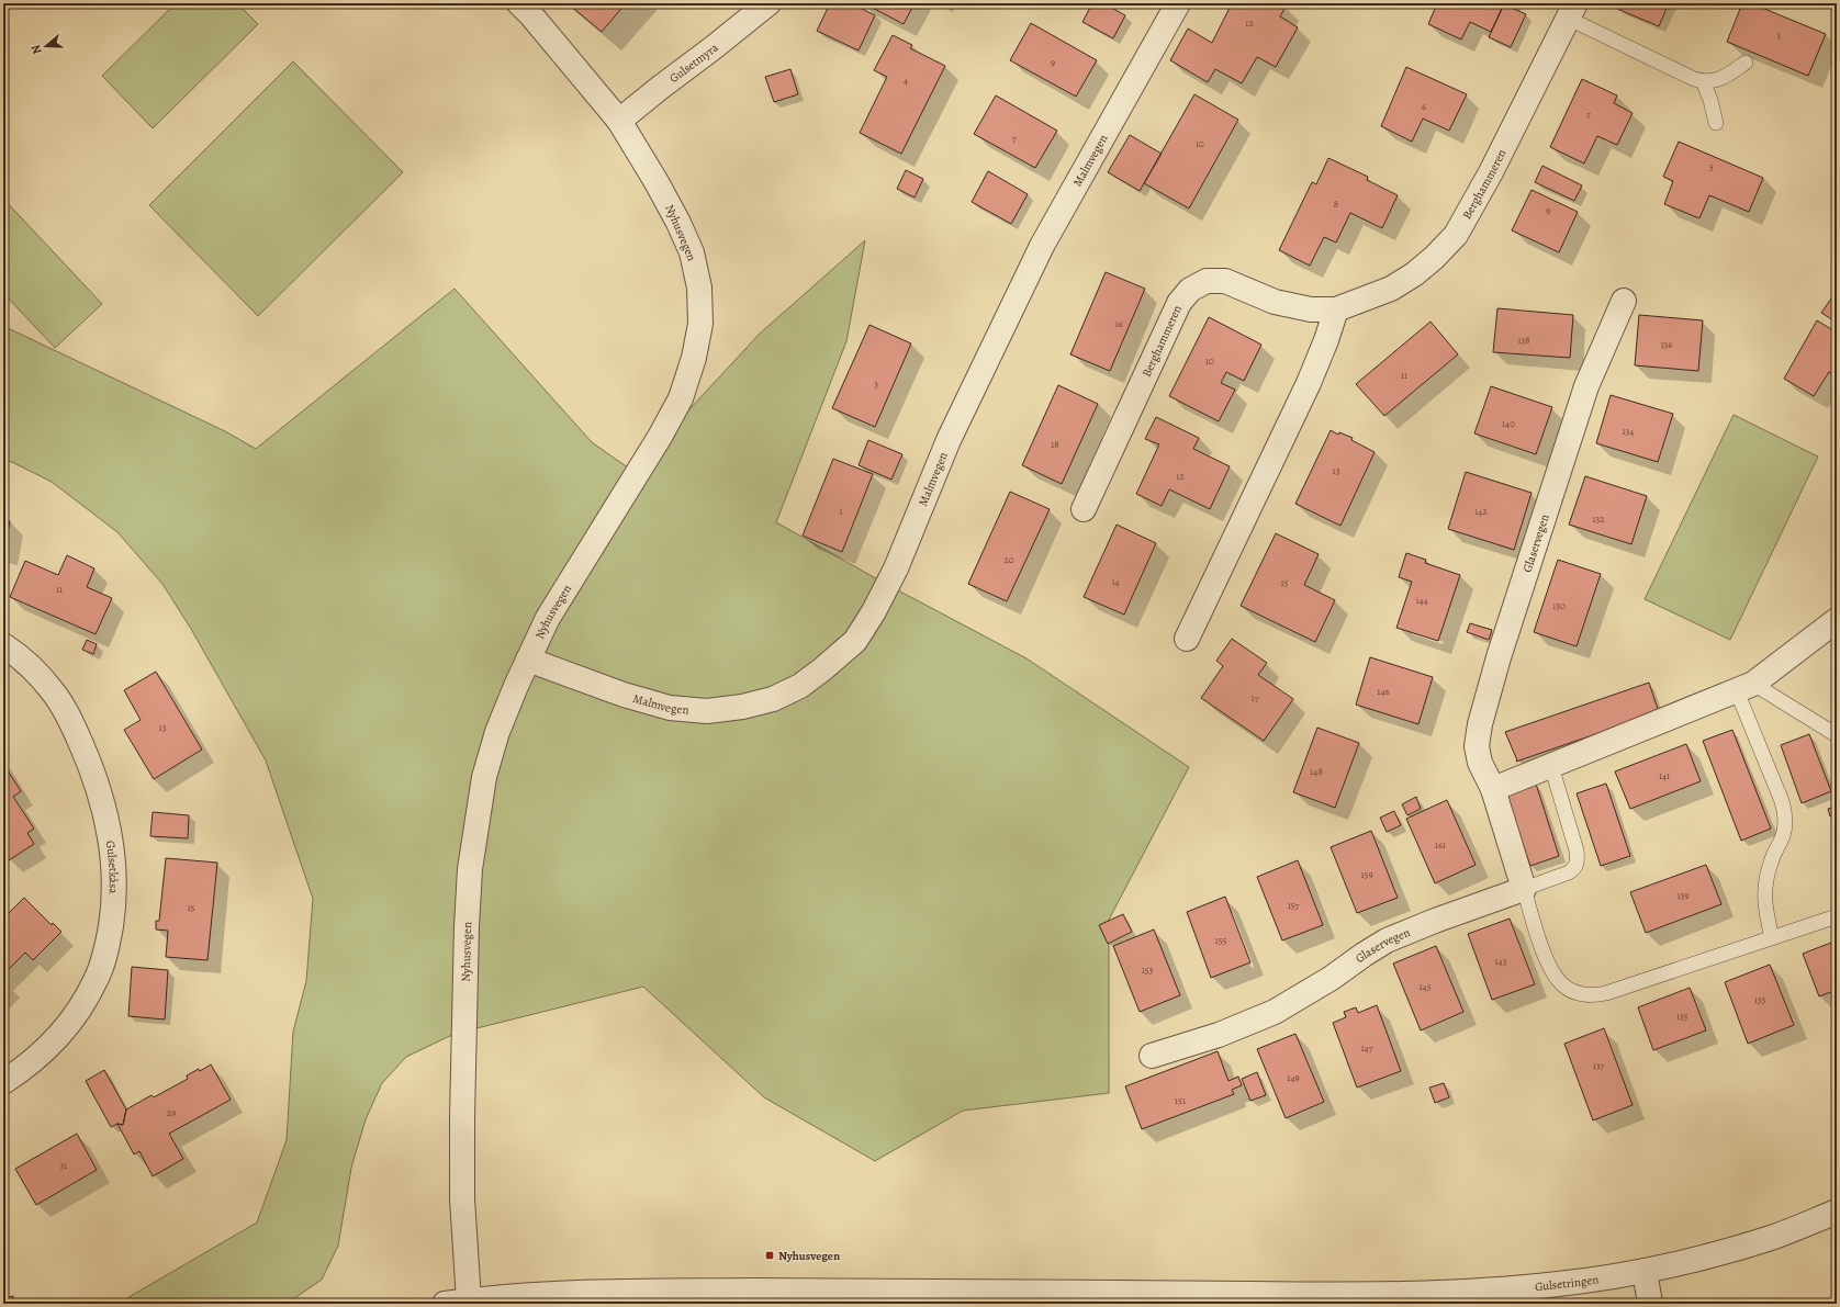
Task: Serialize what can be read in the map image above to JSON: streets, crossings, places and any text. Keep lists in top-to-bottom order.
{
  "streets": {
    "street": [
      "Gulsetmyra",
      "Malmvegen",
      "Berghammeren",
      "Nyhusvegen",
      "Glaservegen",
      "Gulsetkåsa",
      "Gulsetringen"
    ]
  },
  "crossings": [
    ["Gulsetmyra", "Nyhusvegen"],
    ["Malmvegen", "Nyhusvegen"],
    ["Nyhusvegen", "Gulsetringen"]
  ],
  "places": {
    "transit": ["Nyhusvegen"]
  },
  "house_numbers": [
    "12",
    "3",
    "9",
    "4",
    "6",
    "7",
    "7",
    "10",
    "5",
    "8",
    "9",
    "16",
    "138",
    "136",
    "10",
    "11",
    "3",
    "140",
    "134",
    "18",
    "13",
    "12",
    "1",
    "142",
    "132",
    "20",
    "14",
    "15",
    "11",
    "144",
    "130",
    "146",
    "17",
    "13",
    "148",
    "141",
    "161",
    "159",
    "139",
    "157",
    "15",
    "155",
    "143",
    "153",
    "145",
    "133",
    "135",
    "147",
    "137",
    "149",
    "151",
    "29",
    "31"
  ],
  "north": "left"
}
